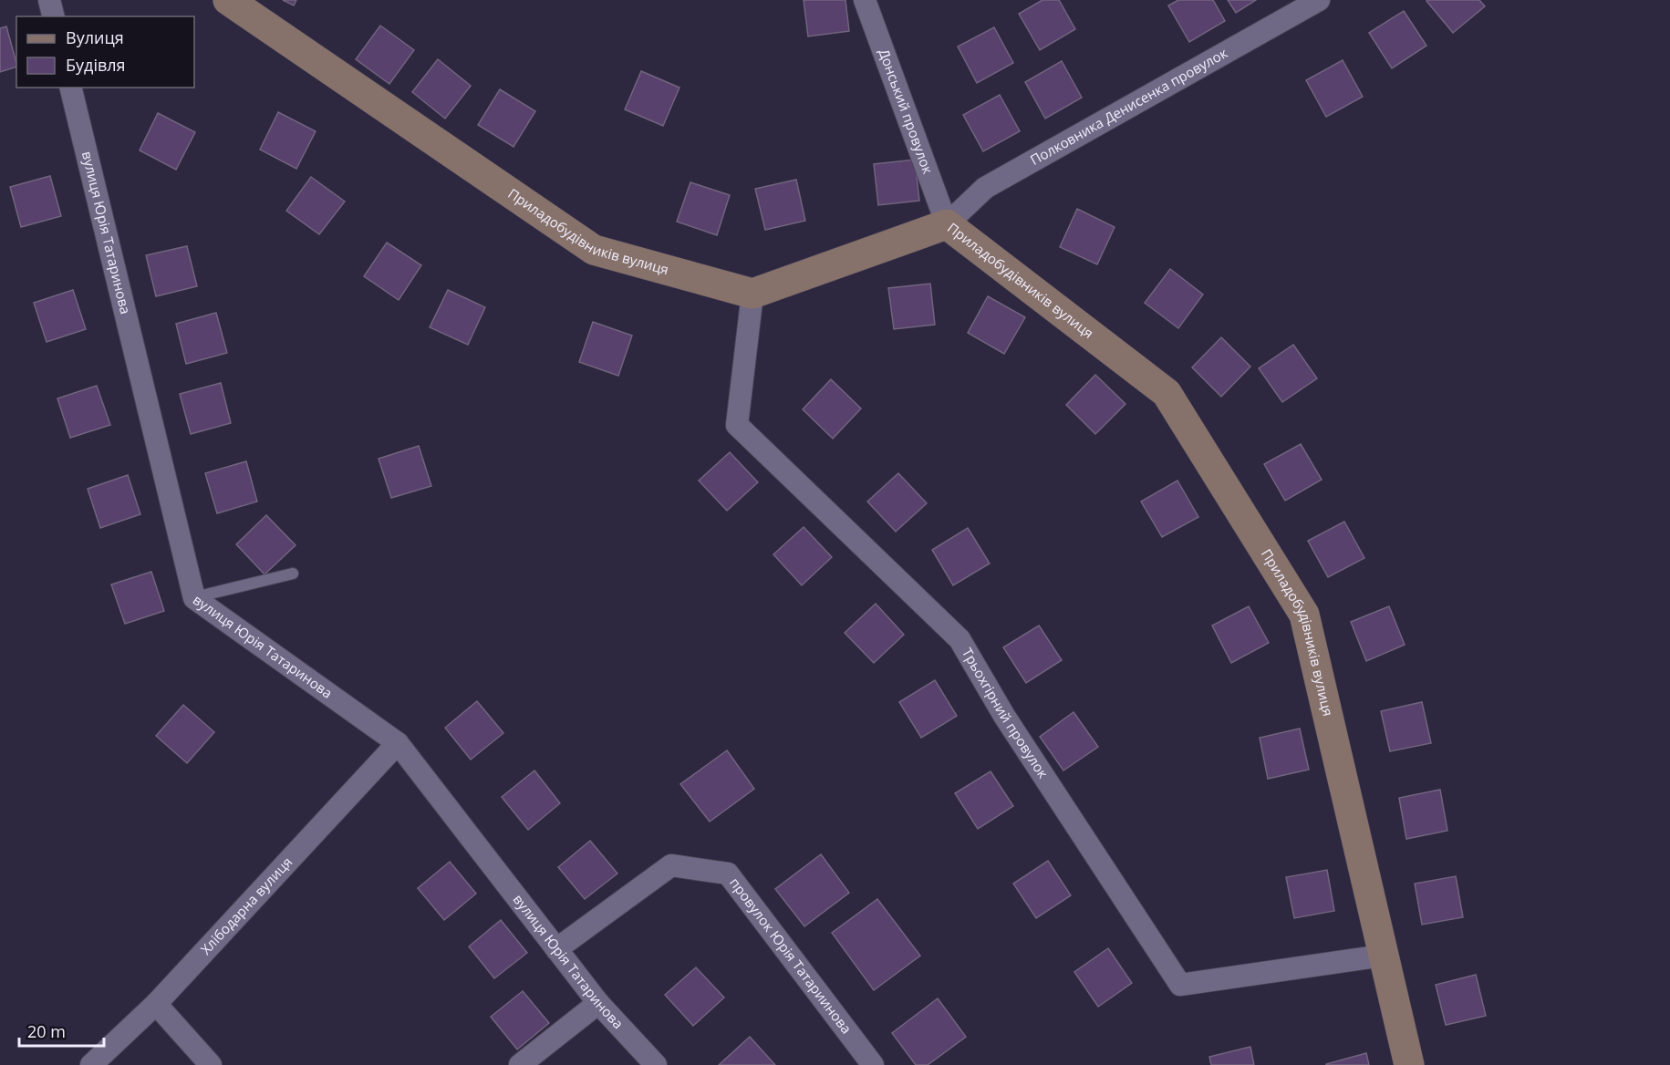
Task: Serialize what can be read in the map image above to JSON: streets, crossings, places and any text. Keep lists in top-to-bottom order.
{
  "streets": {
    "street": [
      "Полковника Денисенка провулок",
      "Донський провулок",
      "Приладобудівників вулиця",
      "вулиця Юрія Татаринова",
      "Трьохгірний провулок",
      "Хлібодарна вулиця",
      "провулок Юрія Татариинова"
    ]
  },
  "crossings": [
    ["Полковника Денисенка провулок", "Донський провулок"],
    ["Полковника Денисенка провулок", "Приладобудівників вулиця"],
    ["Донський провулок", "Приладобудівників вулиця"],
    ["Приладобудівників вулиця", "Трьохгірний провулок"],
    ["вулиця Юрія Татаринова", "Хлібодарна вулиця"],
    ["вулиця Юрія Татаринова", "провулок Юрія Татариинова"]
  ],
  "legend": ["Вулиця", "Будівля"],
  "scale_bar": "20 m"
}
